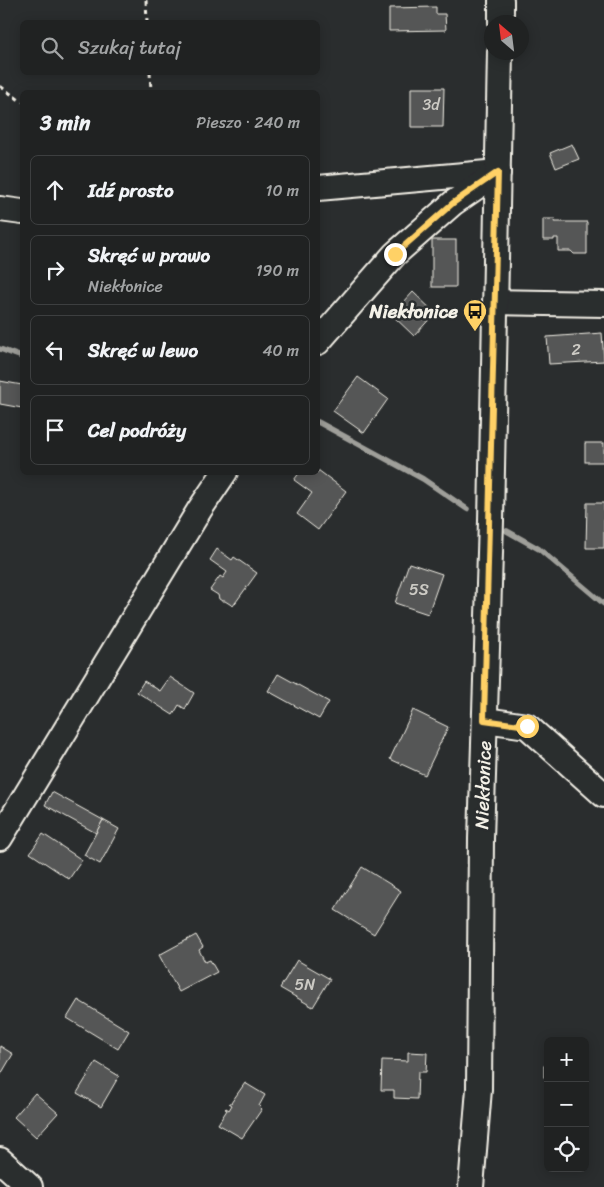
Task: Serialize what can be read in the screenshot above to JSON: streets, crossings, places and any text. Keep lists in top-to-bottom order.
{
  "streets": {
    "street": ["Niekłonice"]
  },
  "places": {
    "bus stop": ["Niekłonice"]
  },
  "house_numbers": [
    "3d",
    "2",
    "5S",
    "5N"
  ],
  "north": "top left",
  "page": {
    "search": "Szukaj tutaj",
    "heading": ["3 min", "Pieszo · 240 m"],
    "list": [
      ["Idź prosto", "10 m"],
      ["Skręć w prawo", "Niekłonice", "190 m"],
      ["Skręć w lewo", "40 m"],
      "Cel podróży"
    ],
    "map_buttons": ["+", "−"]
  }
}
